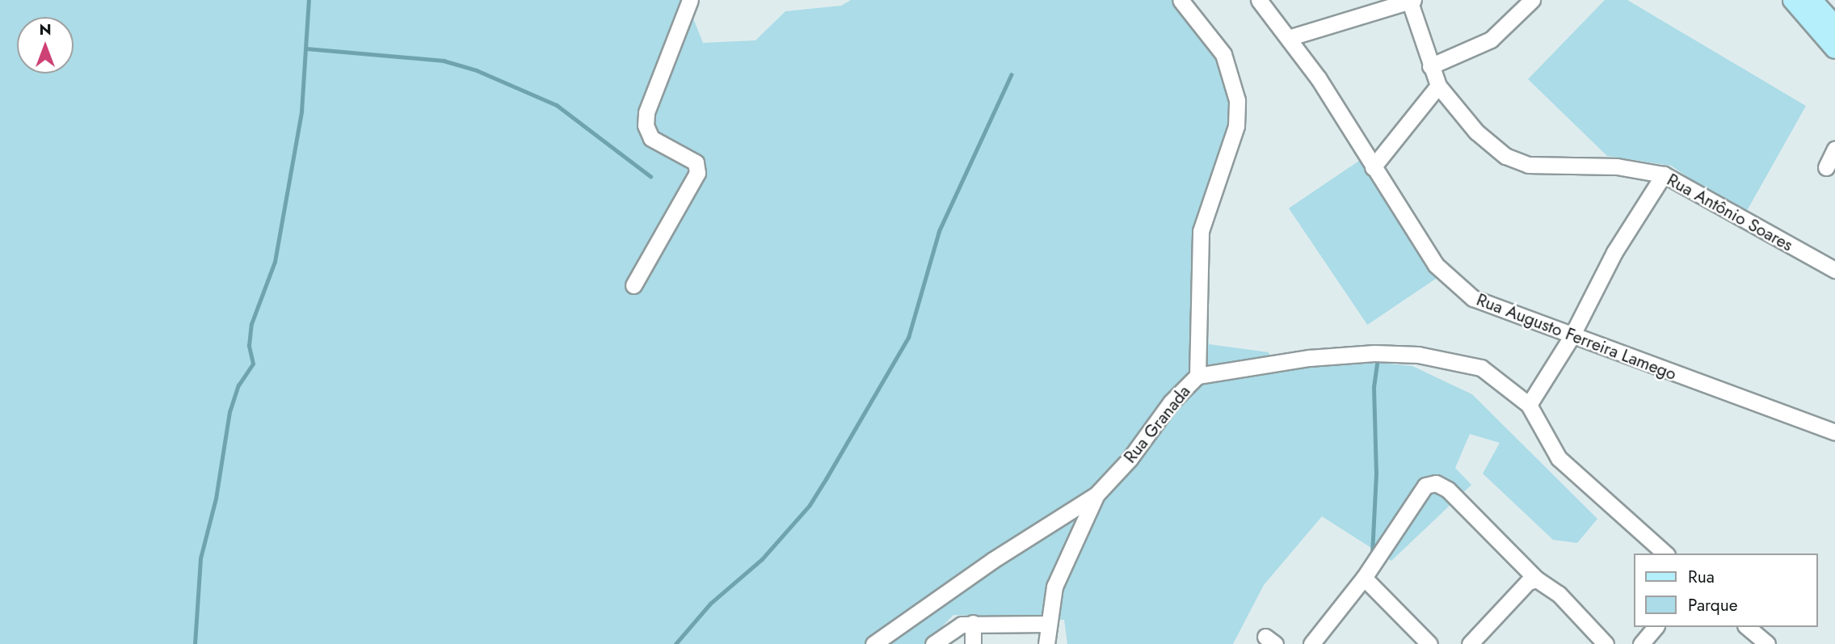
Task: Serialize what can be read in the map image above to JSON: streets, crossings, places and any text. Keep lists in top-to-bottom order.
{
  "streets": {
    "street": ["Rua Antônio Soares", "Rua Augusto Ferreira Lamego", "Rua Granada"]
  },
  "legend": ["Rua", "Parque"],
  "north": "top"
}
